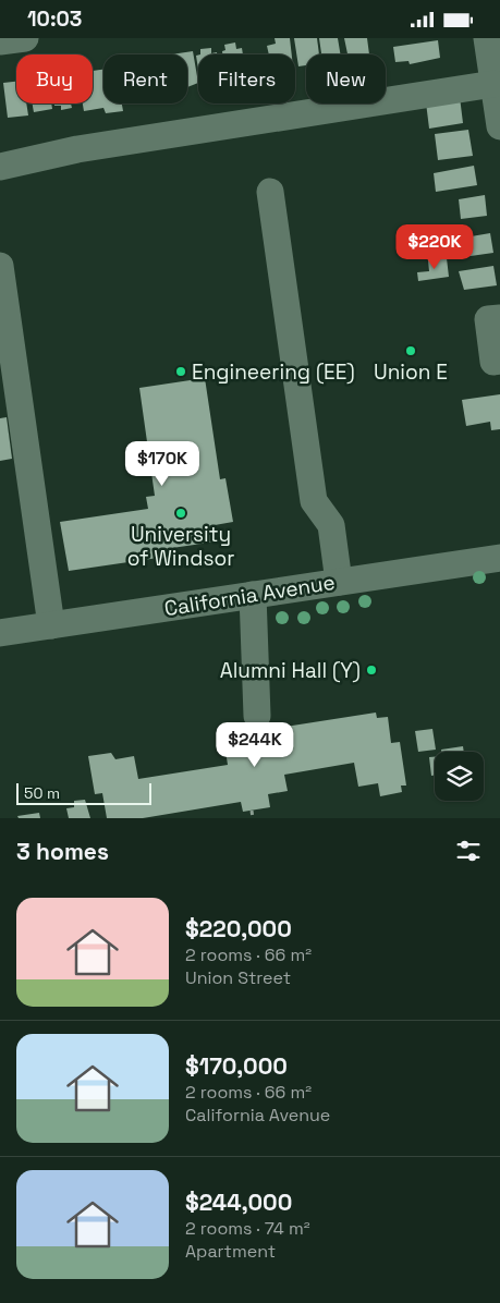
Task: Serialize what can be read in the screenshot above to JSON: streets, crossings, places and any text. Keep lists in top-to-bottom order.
{
  "streets": {
    "street": ["California Avenue"]
  },
  "places": [
    "Union E",
    "Engineering (EE)",
    "University of Windsor",
    "Alumni Hall (Y)"
  ],
  "scale_bar": "50 m",
  "page": {
    "status": "10:03",
    "chip": [
      "Buy",
      "Rent",
      "Filters",
      "New"
    ],
    "price": ["$220K", "$170K", "$244K"],
    "scale": "50 m",
    "heading": "3 homes",
    "list": [
      {
        "name": "$220,000",
        "note": "2 rooms · 66 m² · Union Street"
      },
      {
        "name": "$170,000",
        "note": "2 rooms · 66 m² · California Avenue"
      },
      {
        "name": "$244,000",
        "note": "2 rooms · 74 m² · Apartment"
      }
    ]
  }
}
